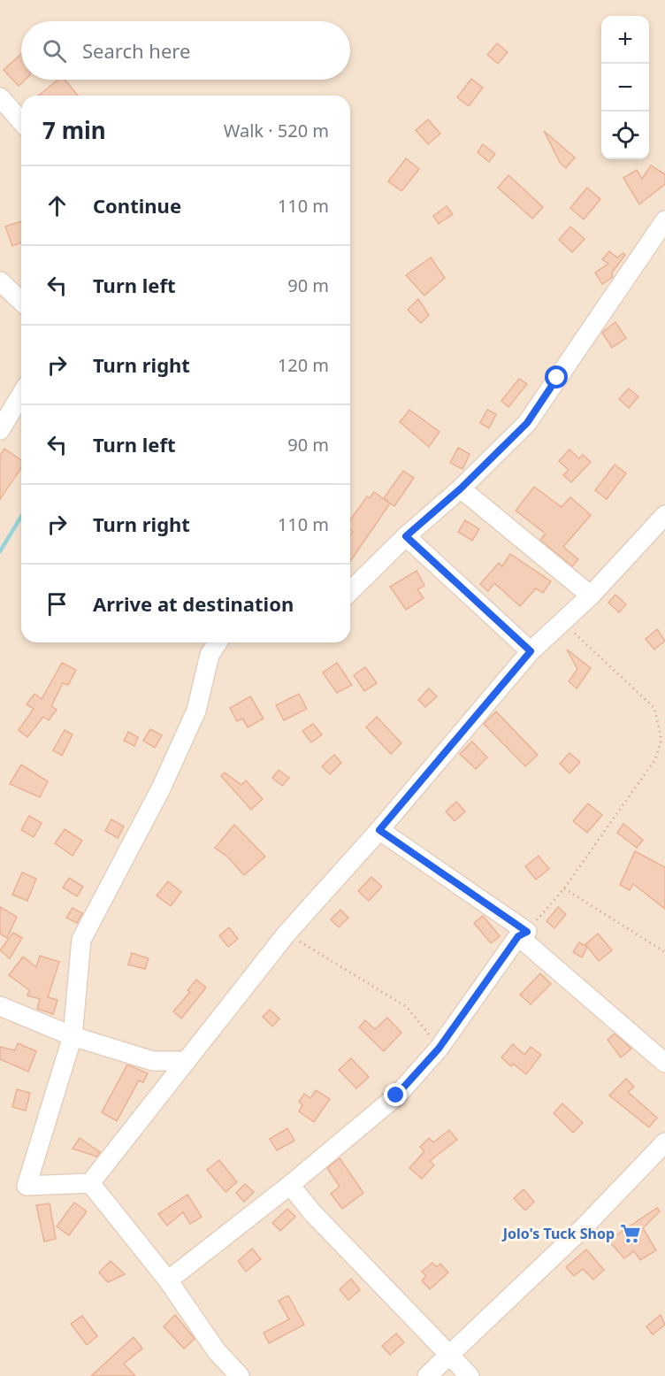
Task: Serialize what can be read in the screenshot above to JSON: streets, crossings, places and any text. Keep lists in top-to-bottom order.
{
  "places": {
    "supermarket": ["Jolo's Tuck Shop"]
  },
  "page": {
    "map_buttons": ["+", "−"],
    "search": "Search here",
    "heading": ["7 min", "Walk · 520 m"],
    "list": [
      ["Continue", "110 m"],
      ["Turn left", "90 m"],
      ["Turn right", "120 m"],
      ["Turn left", "90 m"],
      ["Turn right", "110 m"],
      "Arrive at destination"
    ]
  }
}
